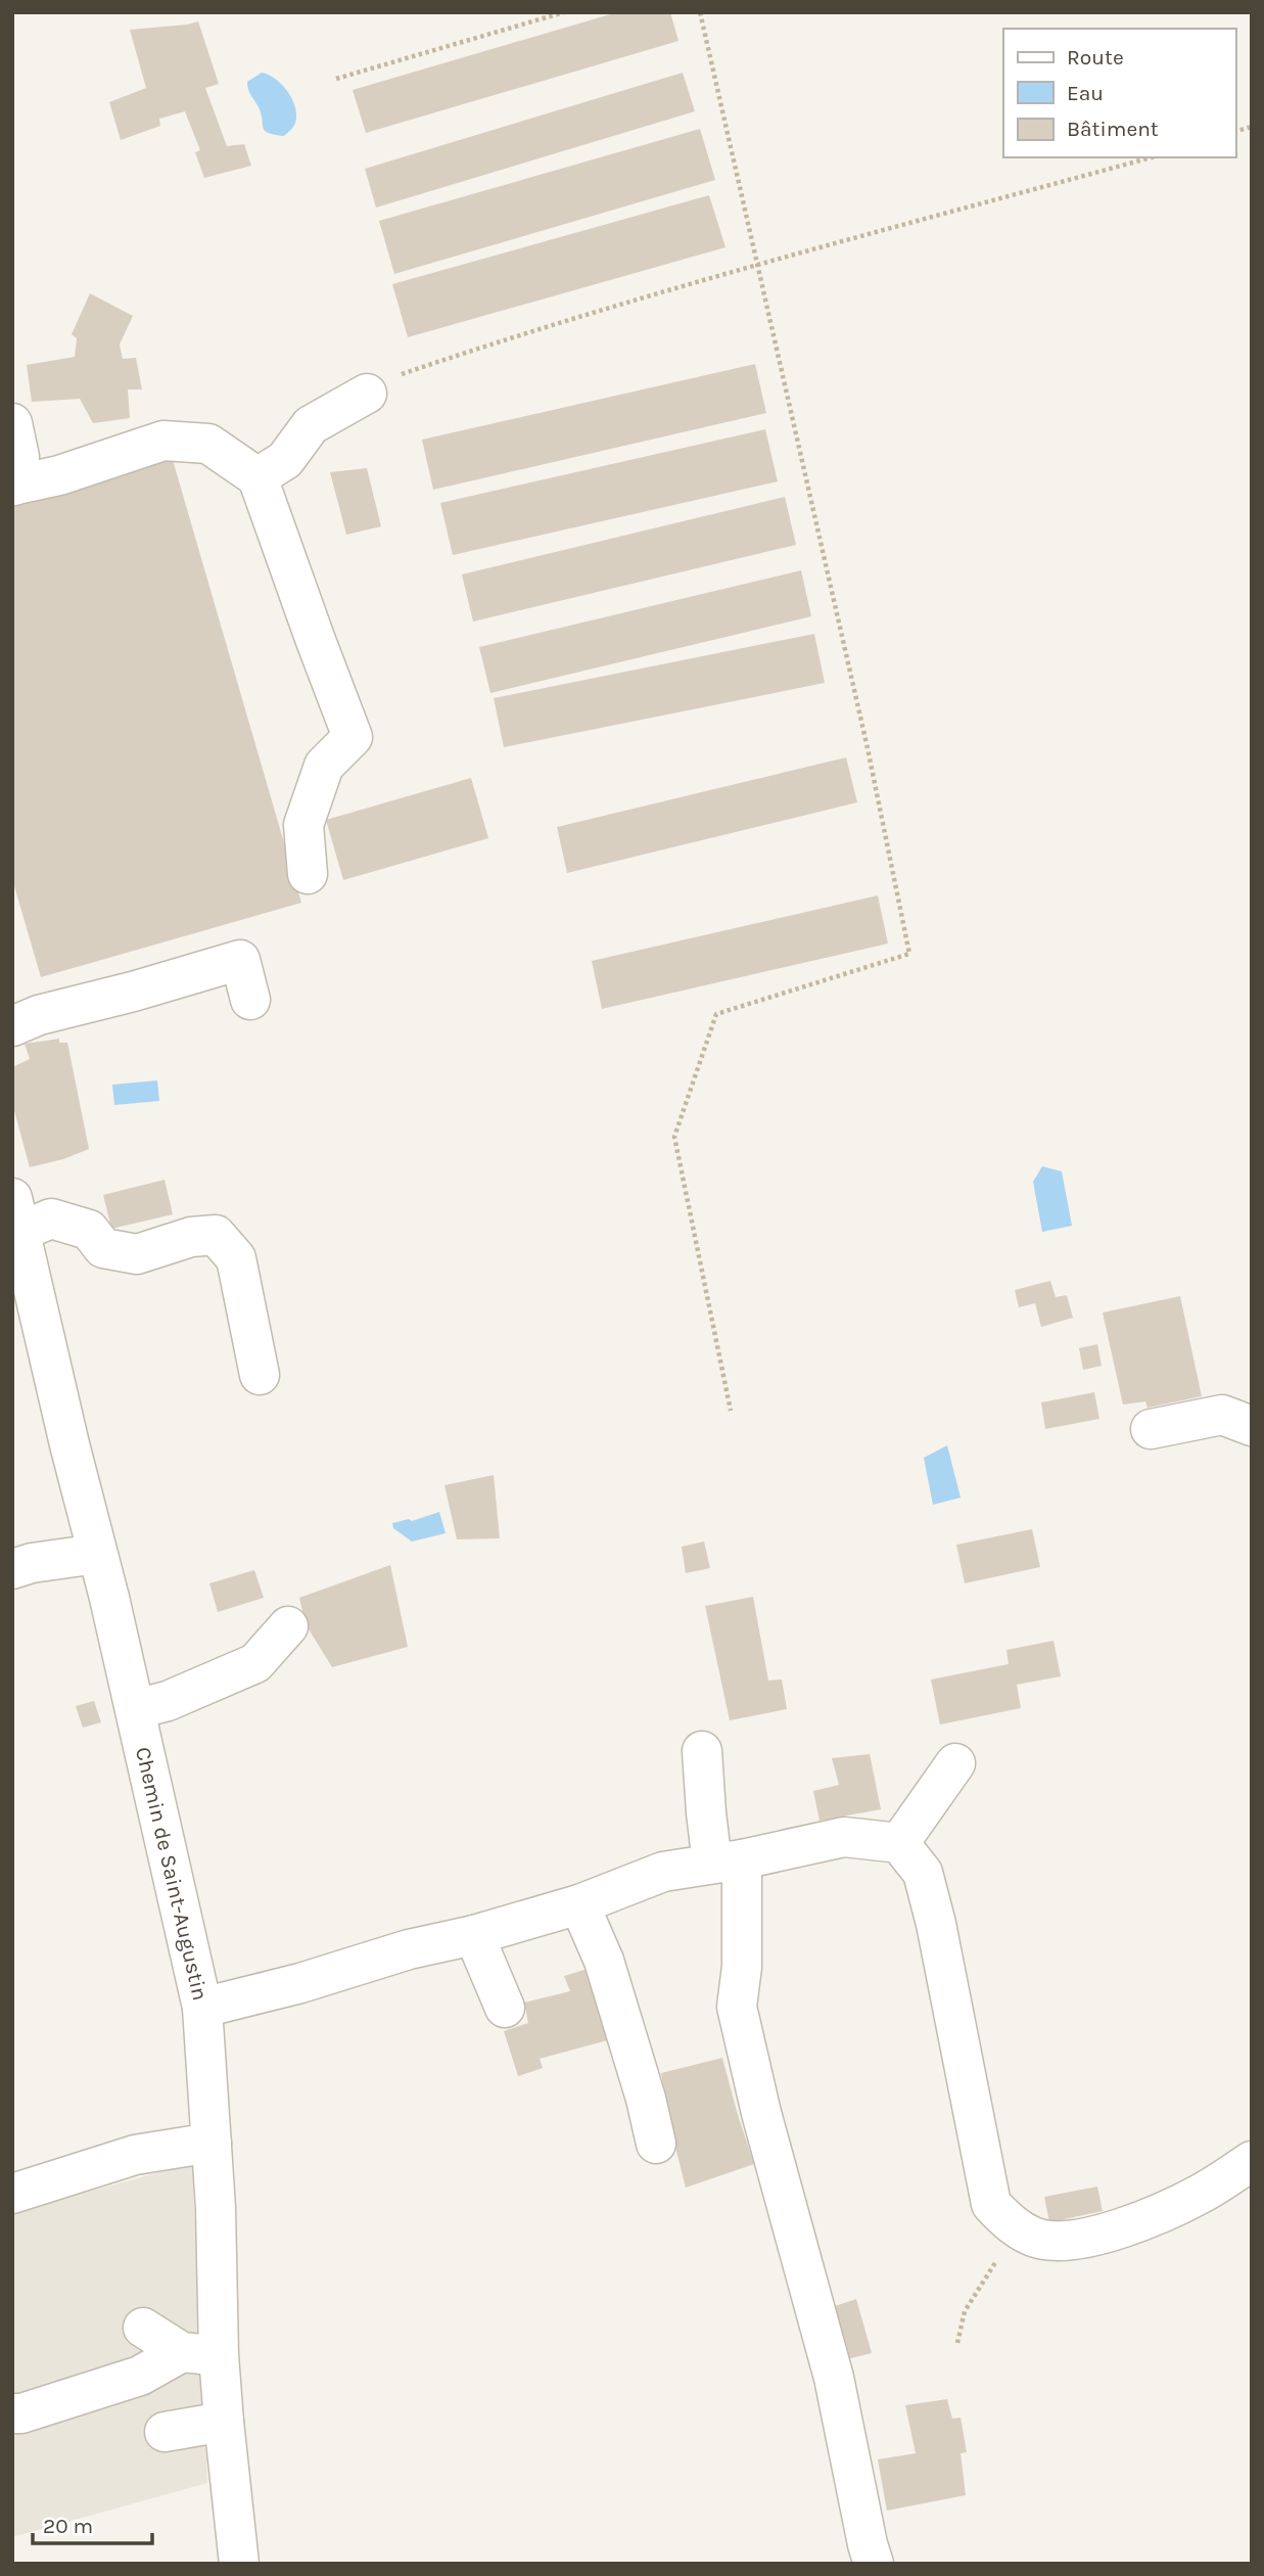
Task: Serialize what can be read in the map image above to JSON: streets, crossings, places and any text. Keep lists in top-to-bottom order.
{
  "streets": {
    "street": ["Chemin de Saint-Augustin"]
  },
  "legend": ["Route", "Eau", "Bâtiment"],
  "scale_bar": "20 m"
}
